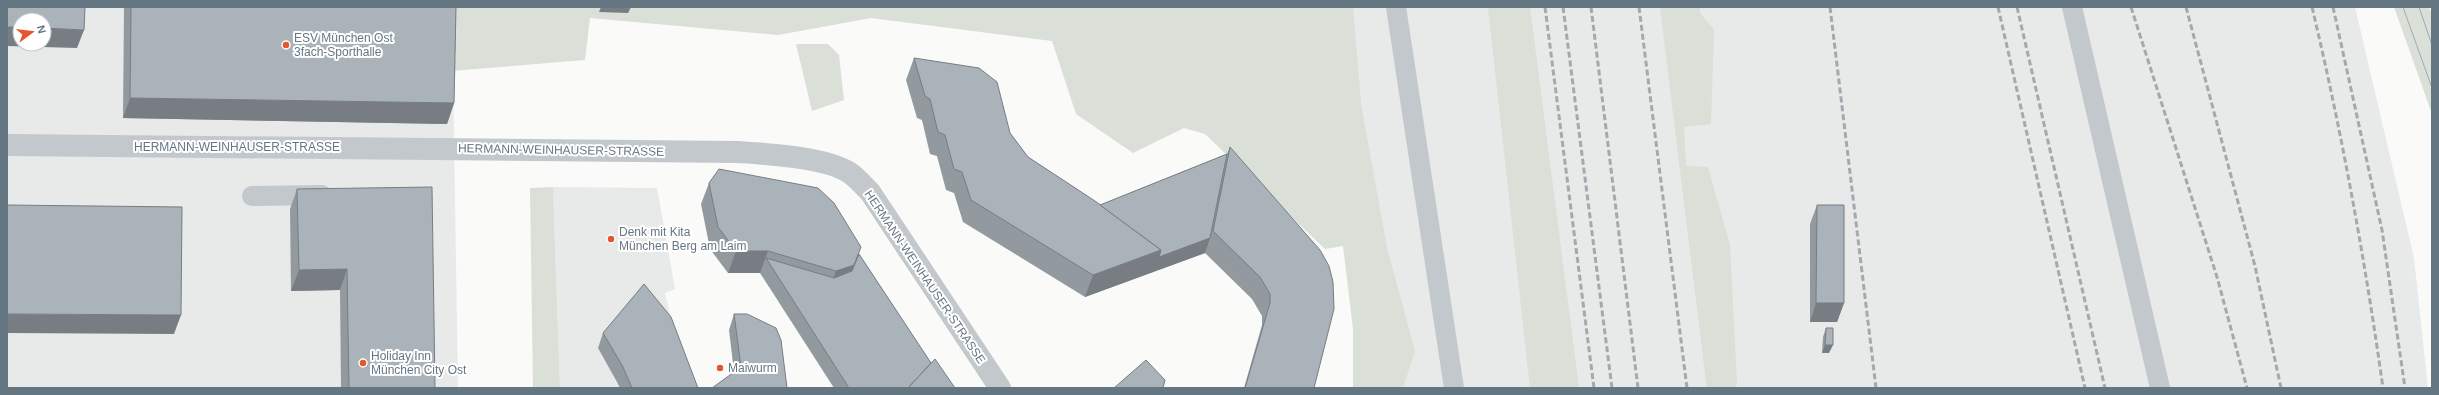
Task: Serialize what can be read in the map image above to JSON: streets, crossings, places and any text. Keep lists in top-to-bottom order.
{
  "streets": {
    "street": ["HERMANN-WEINHAUSER-STRASSE"]
  },
  "places": [
    "ESV München Ost 3fach-Sporthalle",
    "Denk mit Kita München Berg am Laim",
    "Holiday Inn München City Ost",
    "Maiwurm"
  ],
  "north": "right"
}
